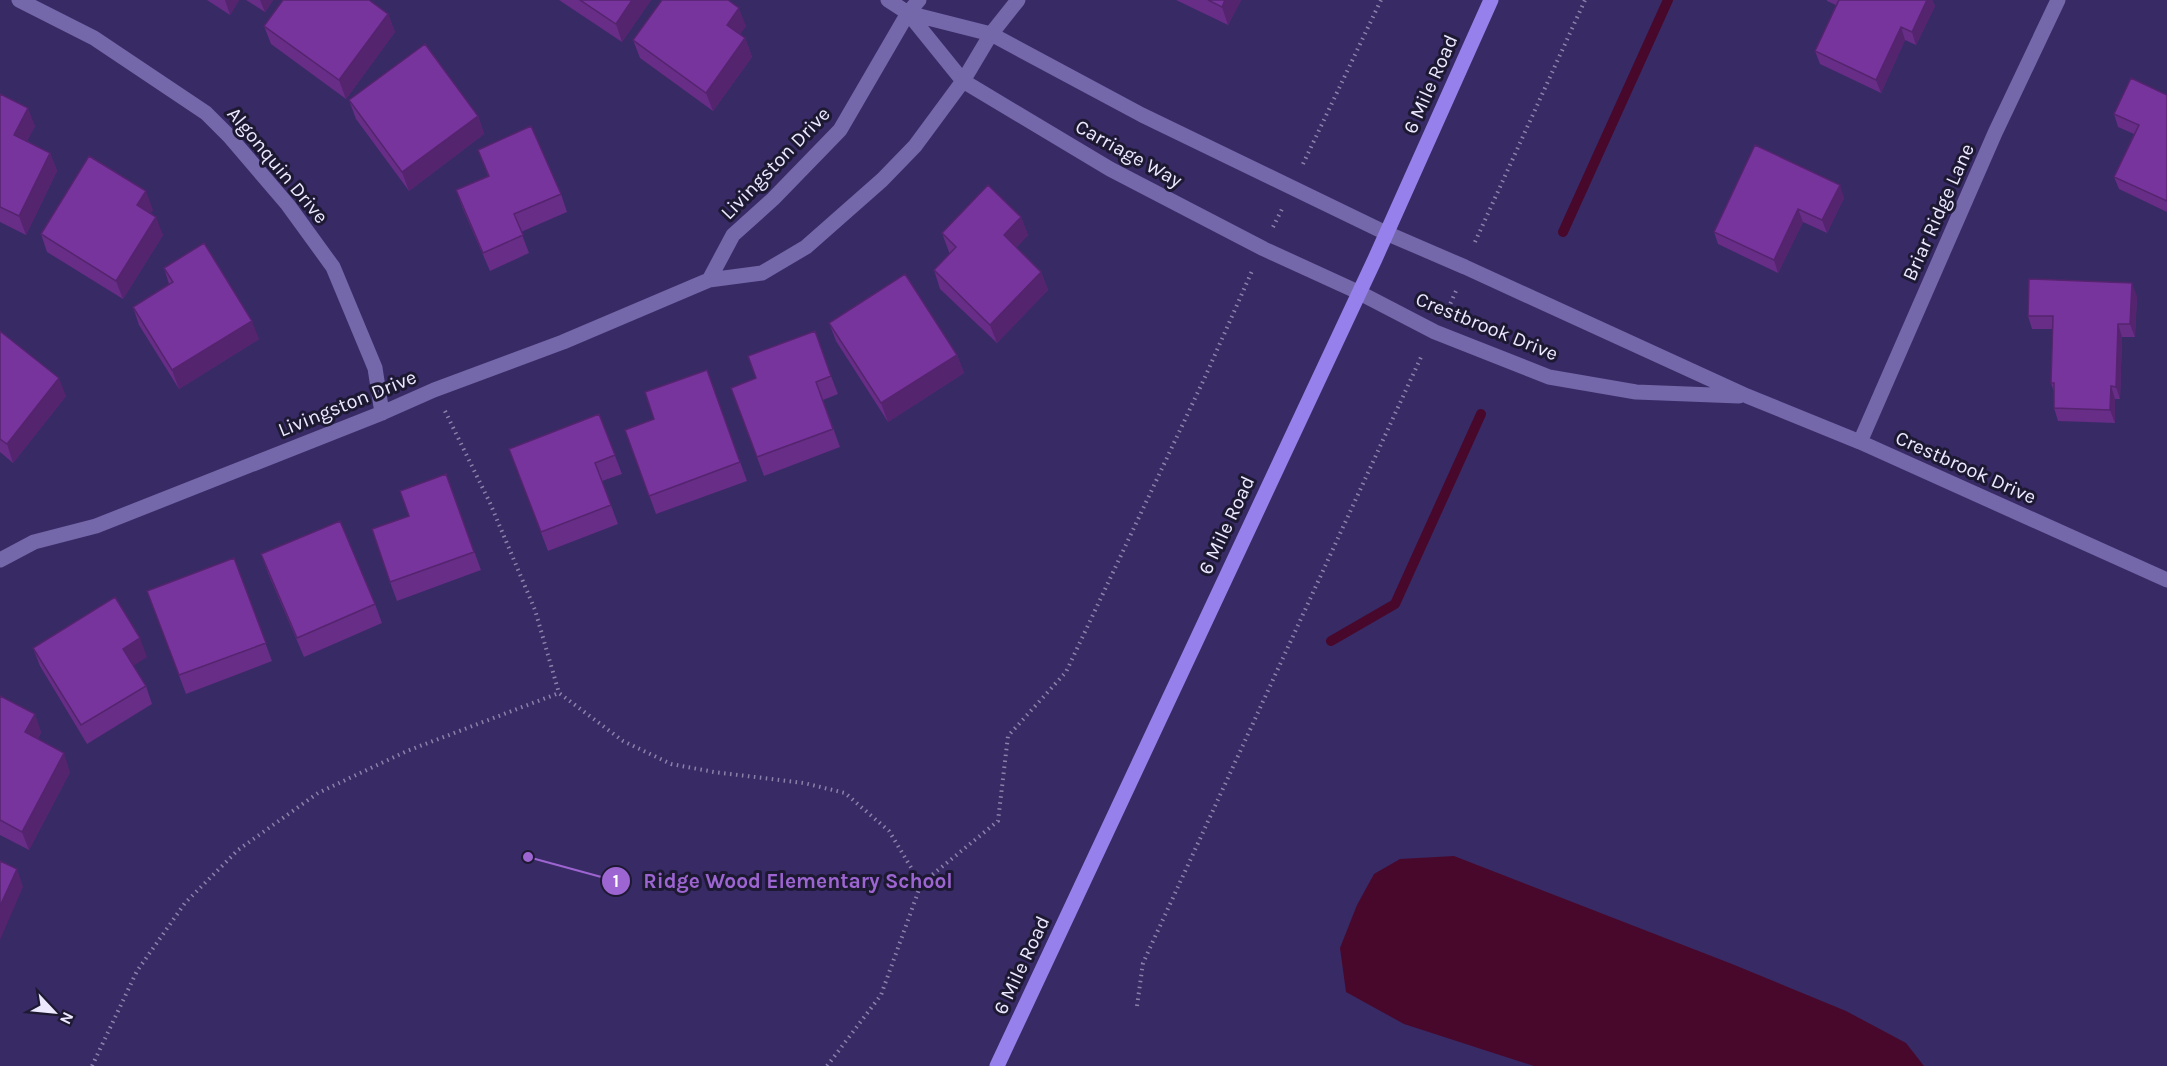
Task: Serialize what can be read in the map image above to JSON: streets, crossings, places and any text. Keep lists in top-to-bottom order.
{
  "streets": {
    "street": [
      "6 Mile Road",
      "Carriage Way",
      "Livingston Drive",
      "Algonquin Drive",
      "Briar Ridge Lane",
      "Crestbrook Drive"
    ]
  },
  "crossings": [
    ["6 Mile Road", "Carriage Way"],
    ["6 Mile Road", "Crestbrook Drive"],
    ["Carriage Way", "Livingston Drive"],
    ["Carriage Way", "Crestbrook Drive"],
    ["Livingston Drive", "Algonquin Drive"],
    ["Briar Ridge Lane", "Crestbrook Drive"]
  ],
  "places": ["Ridge Wood Elementary School"],
  "north": "bottom right"
}
